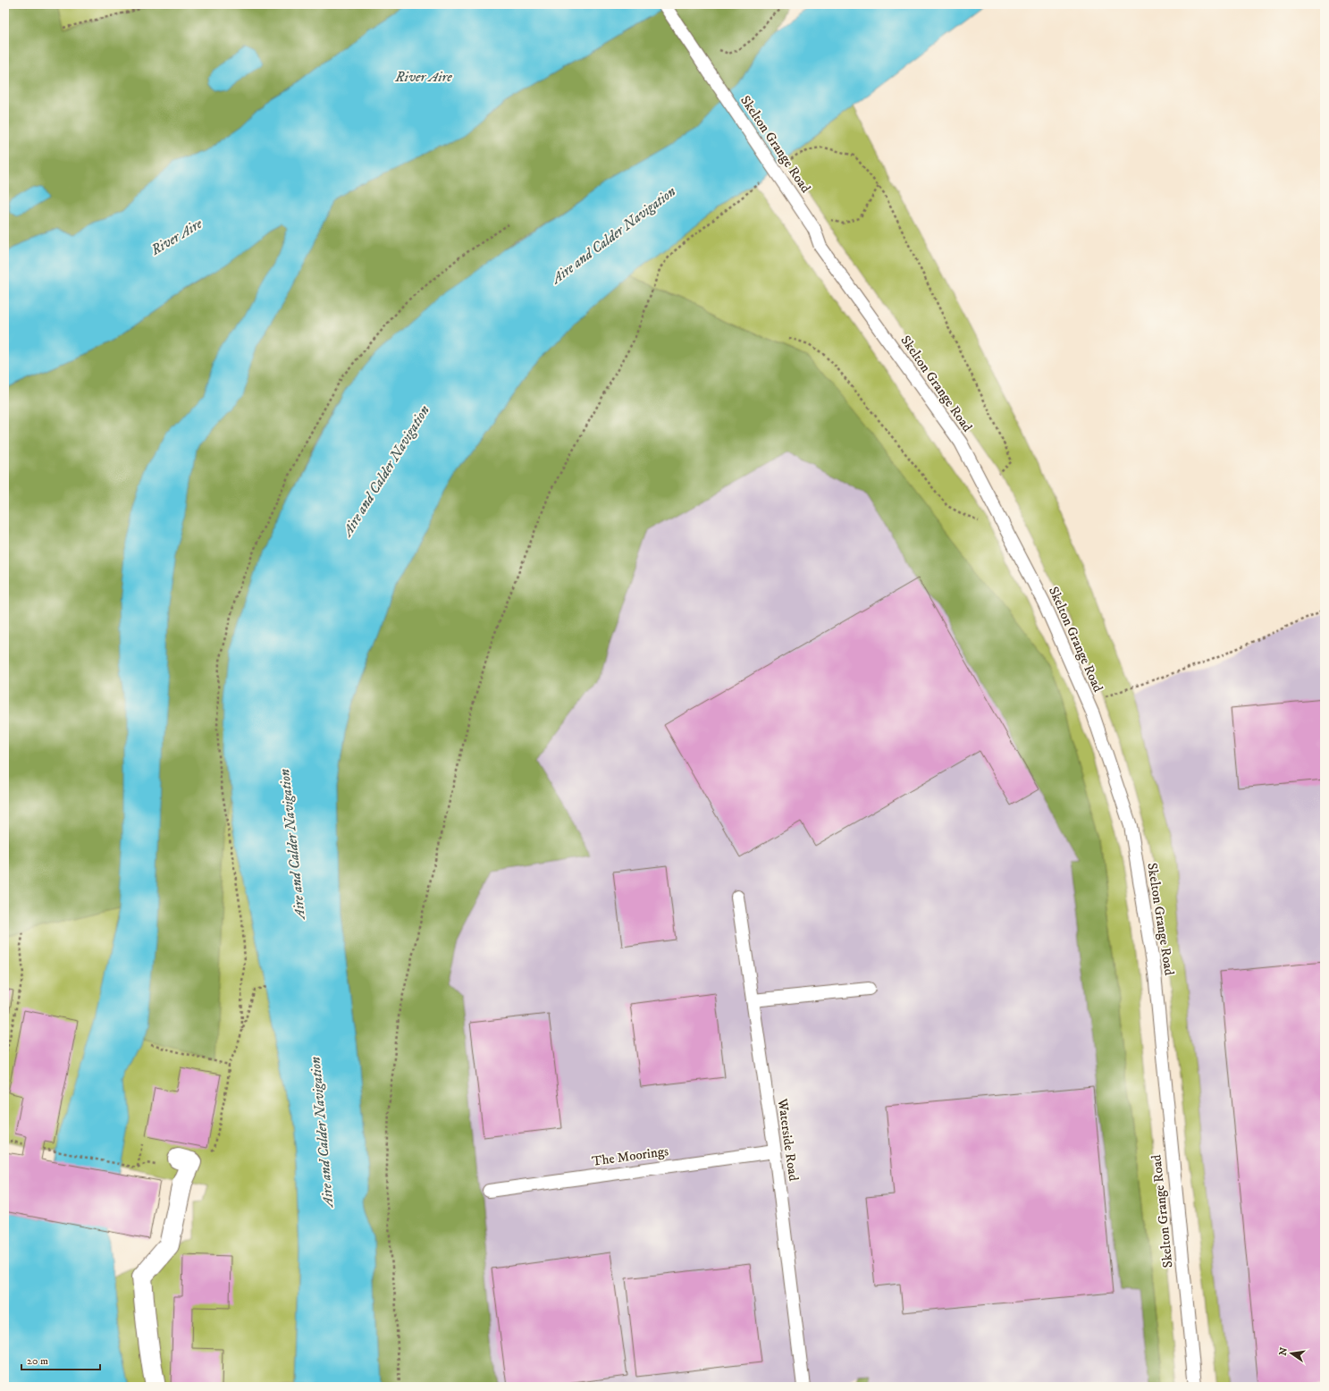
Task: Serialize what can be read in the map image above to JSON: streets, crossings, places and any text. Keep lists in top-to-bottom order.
{
  "streets": {
    "lane": ["Skelton Grange Road", "Waterside Road", "The Moorings"]
  },
  "crossings": [
    ["Waterside Road", "The Moorings"]
  ],
  "water": ["River Aire", "Aire and Calder Navigation"],
  "scale_bar": "20 m",
  "north": "left"
}
